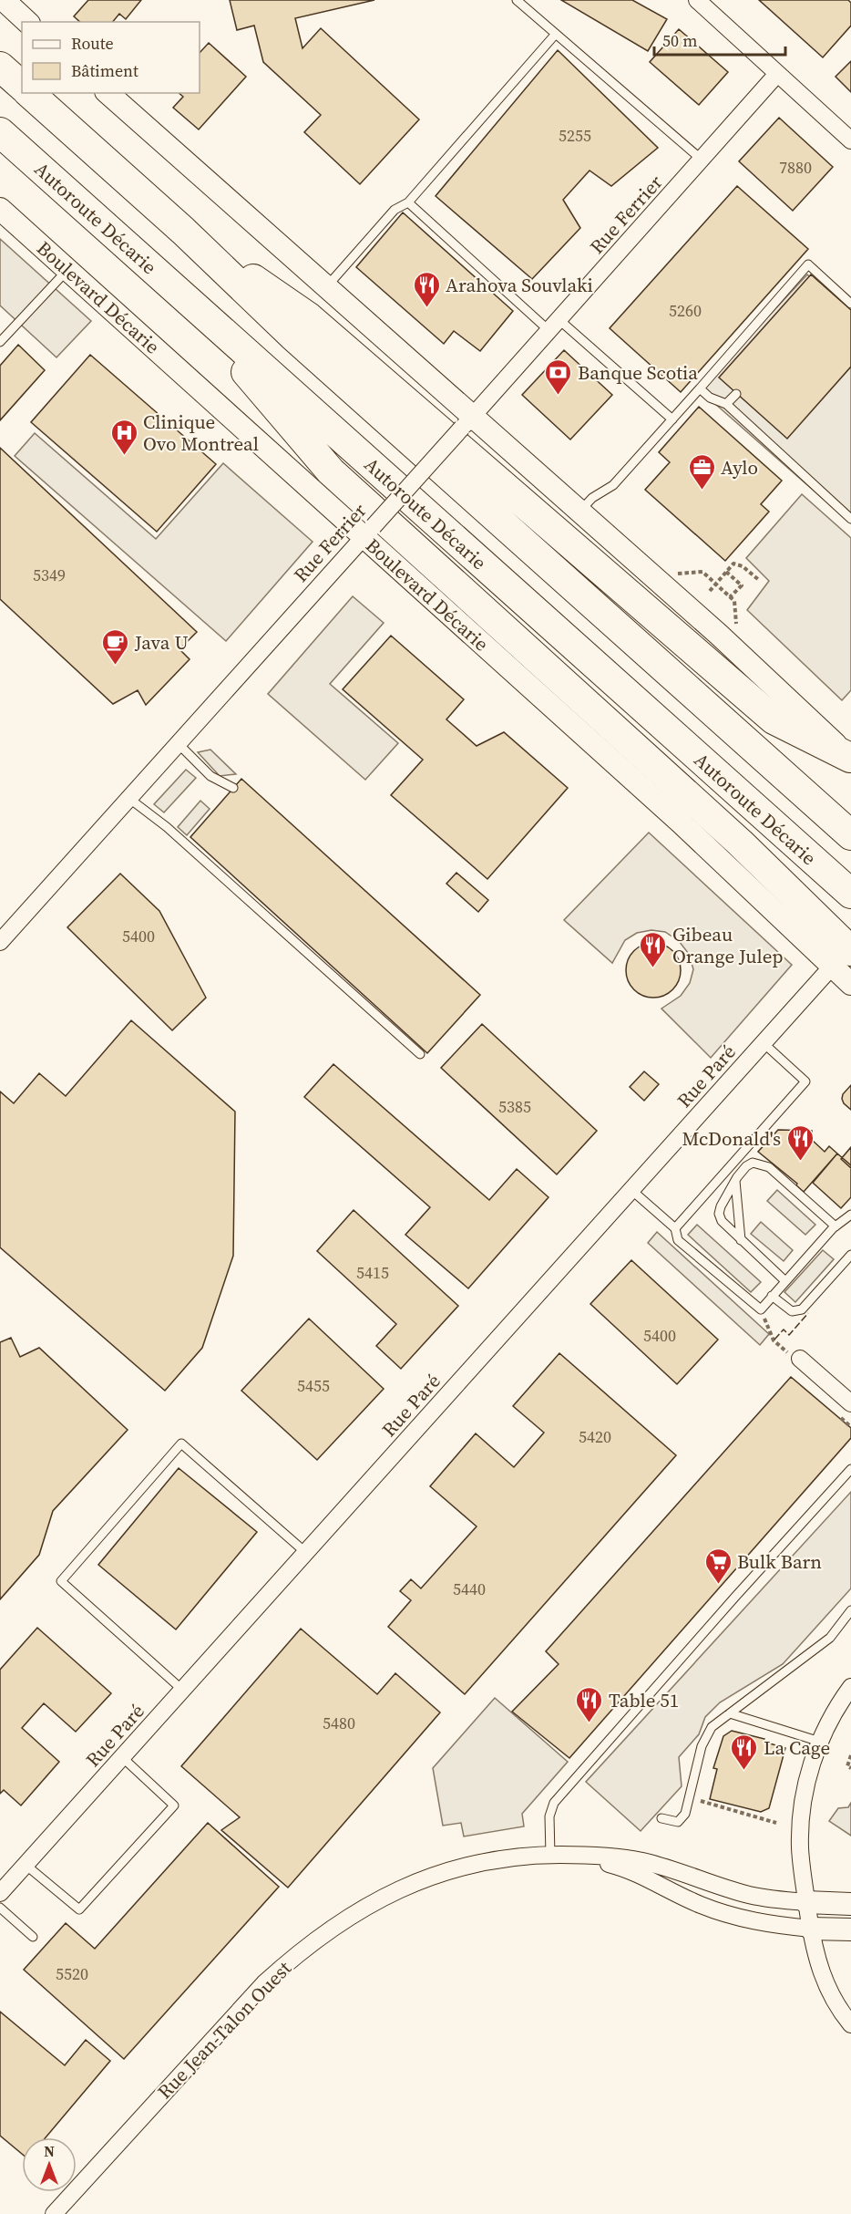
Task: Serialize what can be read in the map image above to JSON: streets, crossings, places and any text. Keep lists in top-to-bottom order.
{
  "streets": {
    "highway": ["Autoroute Décarie"],
    "main road": ["Boulevard Décarie", "Rue Jean-Talon Ouest"],
    "street": ["Rue Ferrier", "Rue Paré"]
  },
  "crossings": [
    ["Rue Ferrier", "Boulevard Décarie"],
    ["Boulevard Décarie", "Rue Paré"]
  ],
  "places": {
    "restaurant": [
      "Arahova Souvlaki",
      "Gibeau Orange Julep",
      "McDonald's",
      "Table 51",
      "La Cage"
    ],
    "bank": ["Banque Scotia"],
    "hospital": ["Clinique Ovo Montreal"],
    "office": ["Aylo"],
    "cafe": ["Java U"],
    "supermarket": ["Bulk Barn"]
  },
  "house_numbers": [
    "5255",
    "7880",
    "5260",
    "5349",
    "5400",
    "5385",
    "5415",
    "5400",
    "5455",
    "5420",
    "5440",
    "5480",
    "5520"
  ],
  "legend": ["Route", "Bâtiment"],
  "scale_bar": "50 m",
  "north": "top"
}
